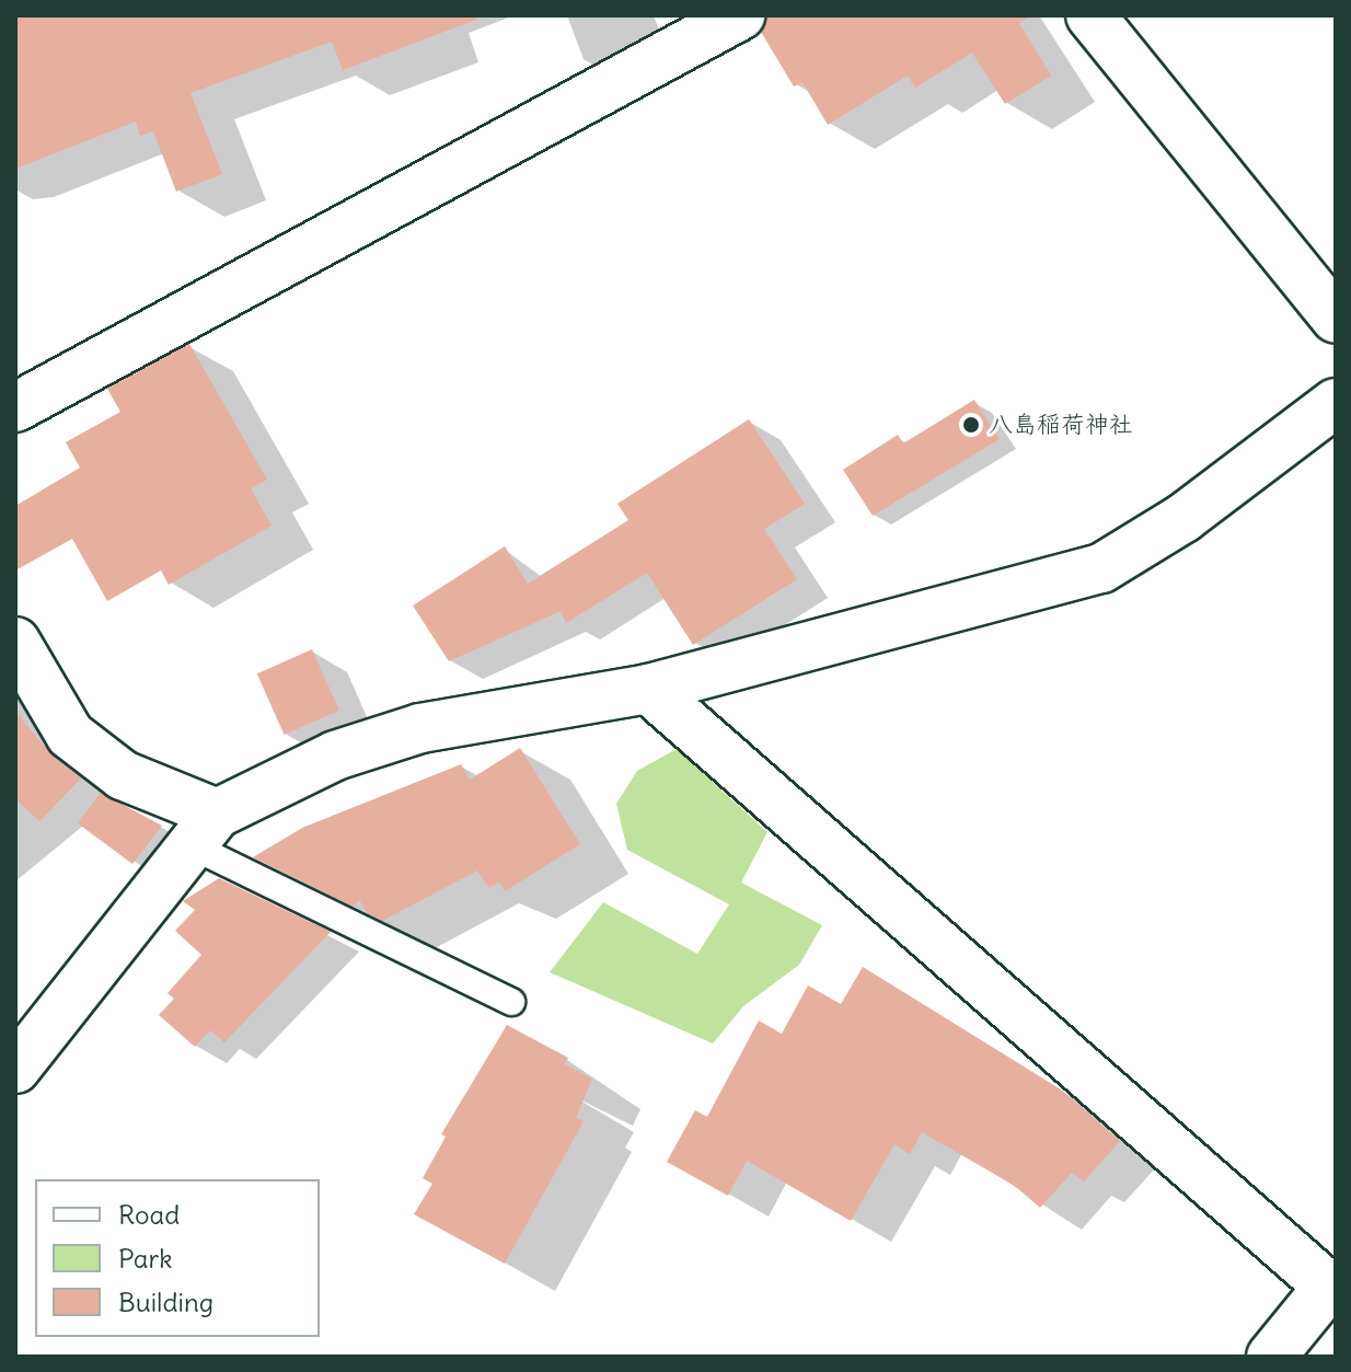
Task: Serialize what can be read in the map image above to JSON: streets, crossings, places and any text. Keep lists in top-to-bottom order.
{
  "places": ["八島稲荷神社"],
  "legend": ["Road", "Park", "Building"]
}
